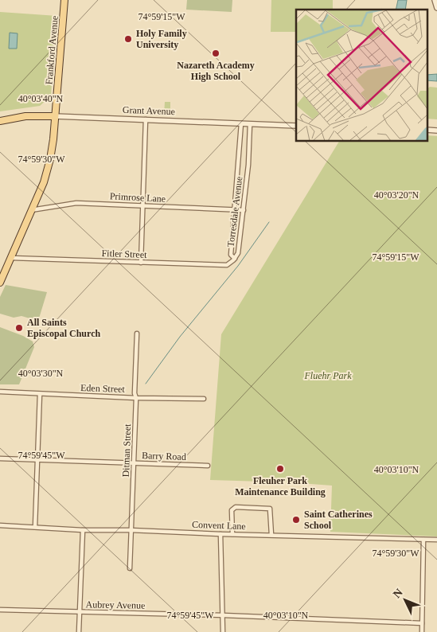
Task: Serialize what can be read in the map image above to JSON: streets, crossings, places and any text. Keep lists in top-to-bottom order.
{
  "streets": {
    "main road": ["Frankford Avenue", "Grant Avenue"],
    "street": [
      "Primrose Lane",
      "Torresdale Avenue",
      "Fitler Street",
      "Eden Street",
      "Ditman Street",
      "Barry Road",
      "Convent Lane",
      "Aubrey Avenue"
    ]
  },
  "crossings": [
    ["Frankford Avenue", "Grant Avenue"],
    ["Frankford Avenue", "Primrose Lane"],
    ["Frankford Avenue", "Fitler Street"],
    ["Grant Avenue", "Torresdale Avenue"],
    ["Primrose Lane", "Torresdale Avenue"],
    ["Torresdale Avenue", "Fitler Street"],
    ["Eden Street", "Ditman Street"],
    ["Ditman Street", "Barry Road"],
    ["Ditman Street", "Convent Lane"]
  ],
  "parks": ["Fluehr Park"],
  "places": [
    "Holy Family University",
    "Nazareth Academy High School",
    "All Saints Episcopal Church",
    "Fleuher Park Maintenance Building",
    "Saint Catherines School"
  ],
  "north": "top left",
  "coordinates": [
    "74°59'15\"W",
    "40°03'40\"N",
    "74°59'30\"W",
    "40°03'20\"N",
    "40°03'30\"N",
    "74°59'45\"W",
    "40°03'10\"N"
  ]
}
